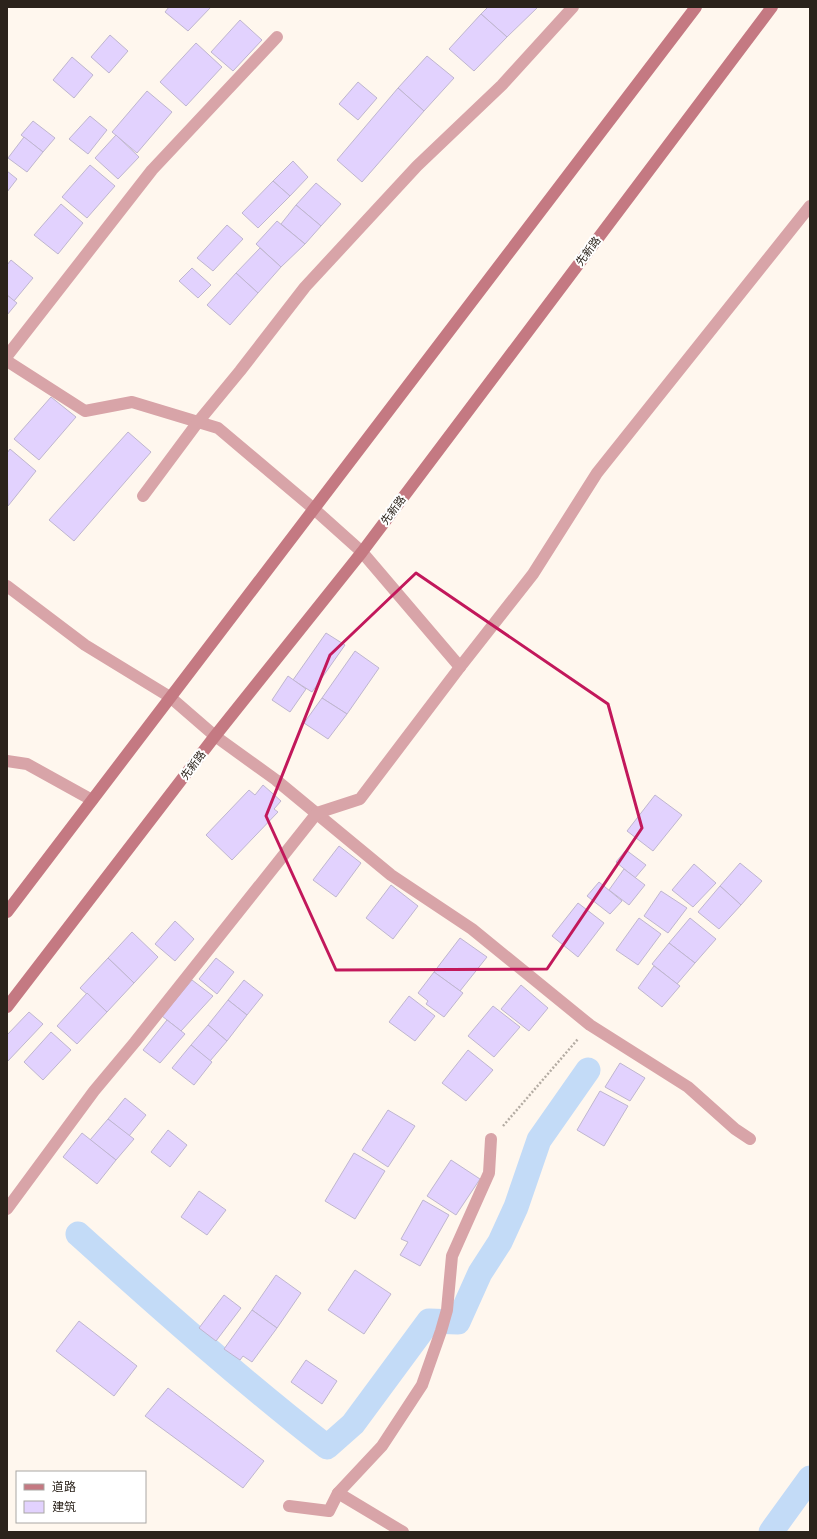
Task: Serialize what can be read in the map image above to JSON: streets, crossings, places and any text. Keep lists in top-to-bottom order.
{
  "streets": {
    "main road": ["先新路"]
  },
  "legend": ["道路", "建筑"]
}
